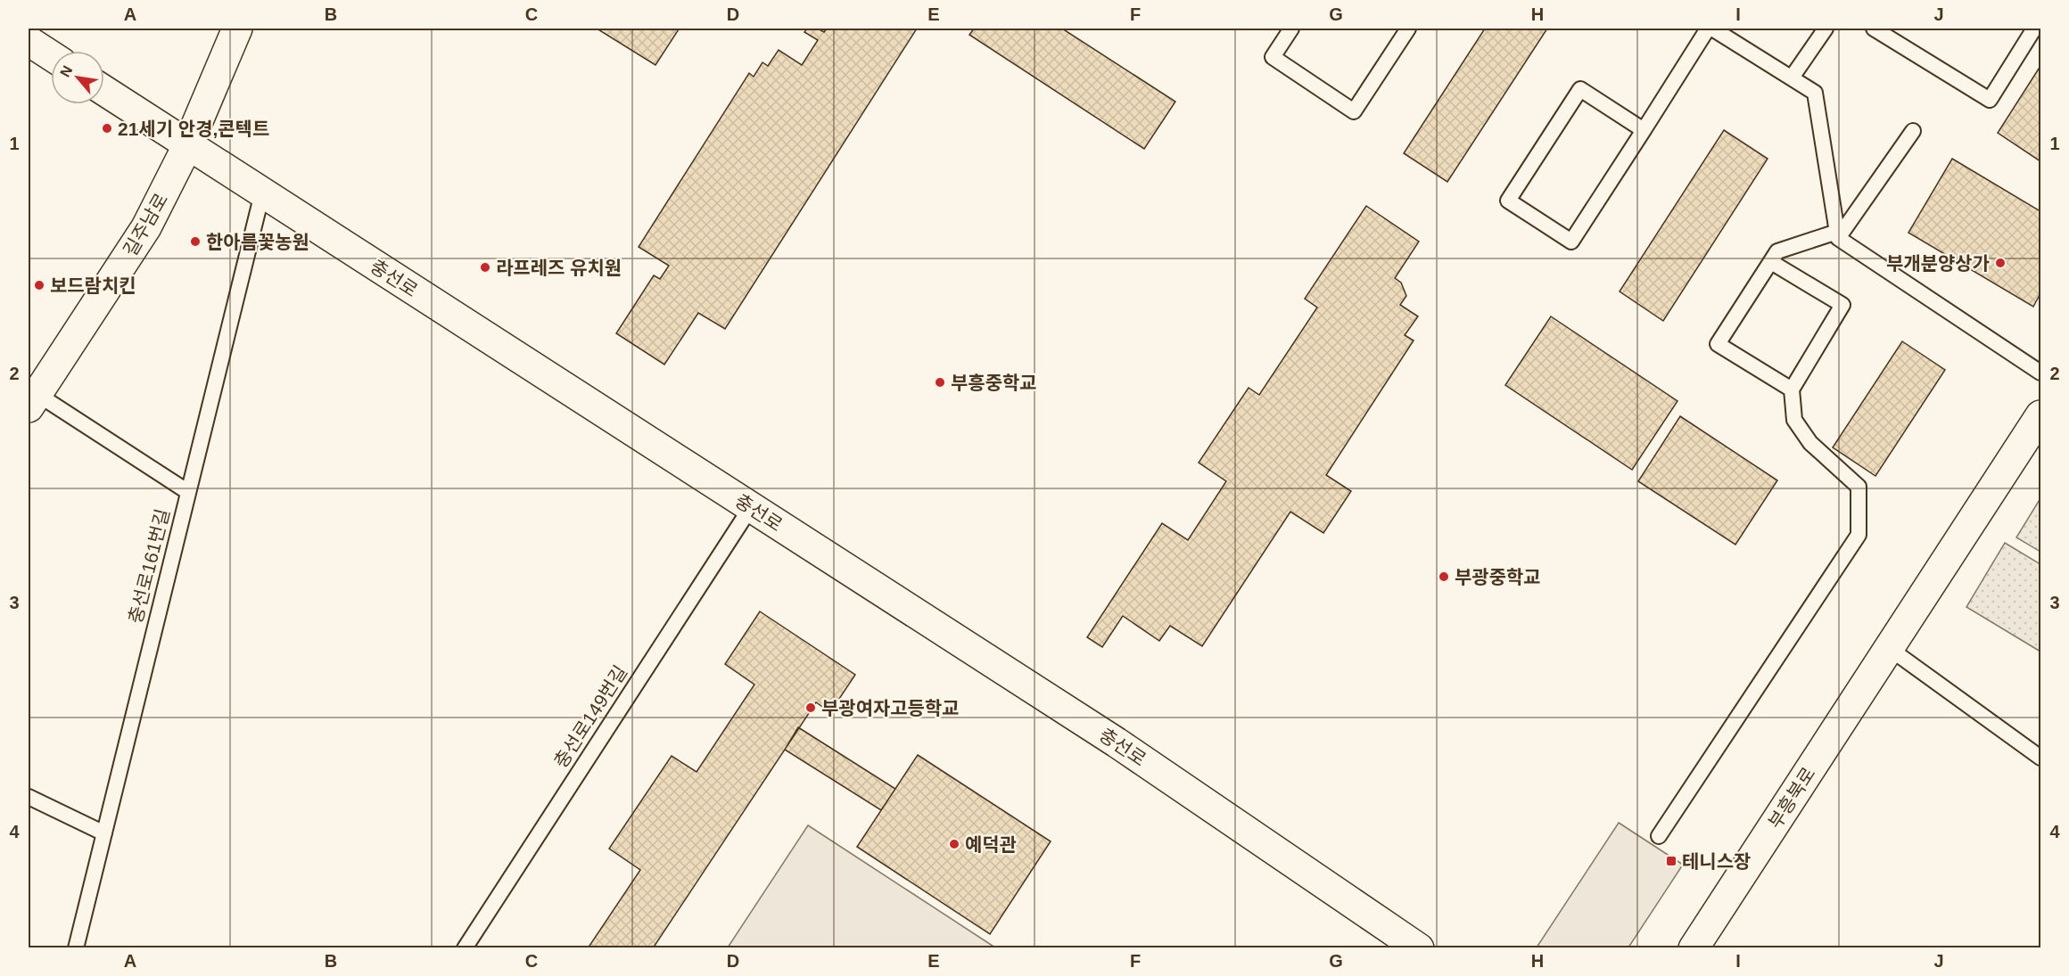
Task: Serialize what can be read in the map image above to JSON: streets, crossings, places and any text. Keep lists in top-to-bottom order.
{
  "streets": {
    "street": ["길주남로", "충선로", "부흥북로"],
    "lane": ["충선로161번길", "충선로149번길"]
  },
  "crossings": [
    ["길주남로", "충선로"],
    ["충선로", "충선로161번길"],
    ["충선로", "충선로149번길"]
  ],
  "places": {
    "other": [
      "21세기 안경,콘텍트",
      "한아름꽃농원",
      "부개분양상가",
      "라프레즈 유치원",
      "보드람치킨",
      "부흥중학교",
      "부광중학교",
      "부광여자고등학교",
      "예덕관"
    ],
    "transit": ["테니스장"]
  },
  "north": "top left",
  "grid": {
    "columns": [
      "A",
      "B",
      "C",
      "D",
      "E",
      "F",
      "G",
      "H",
      "I",
      "J"
    ],
    "rows": [
      "1",
      "2",
      "3",
      "4"
    ]
  }
}
